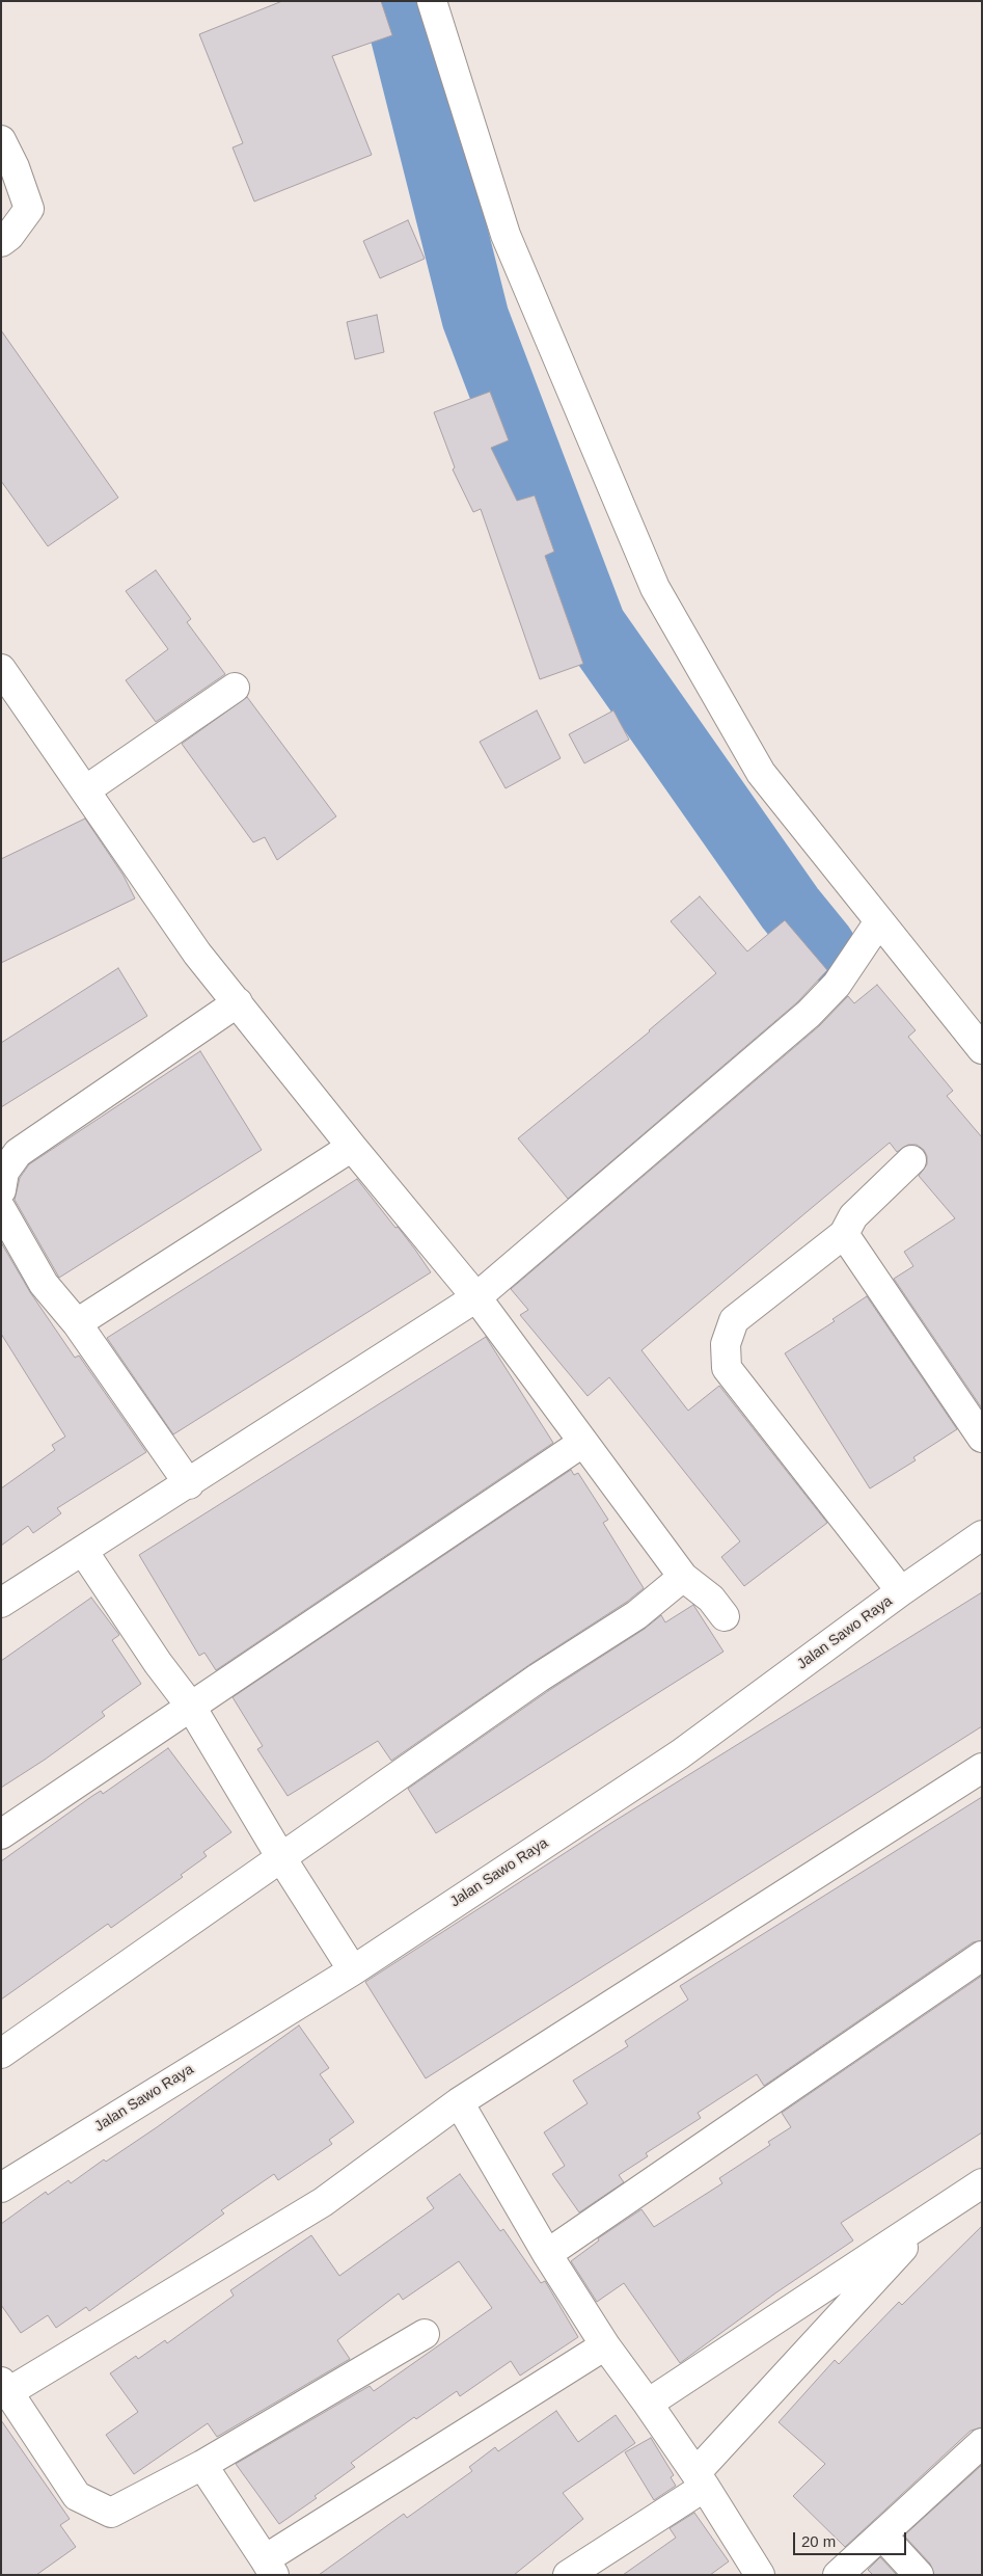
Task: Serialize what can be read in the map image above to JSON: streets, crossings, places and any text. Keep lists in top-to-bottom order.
{
  "streets": {
    "street": ["Jalan Sawo Raya"]
  },
  "scale_bar": "20 m"
}
